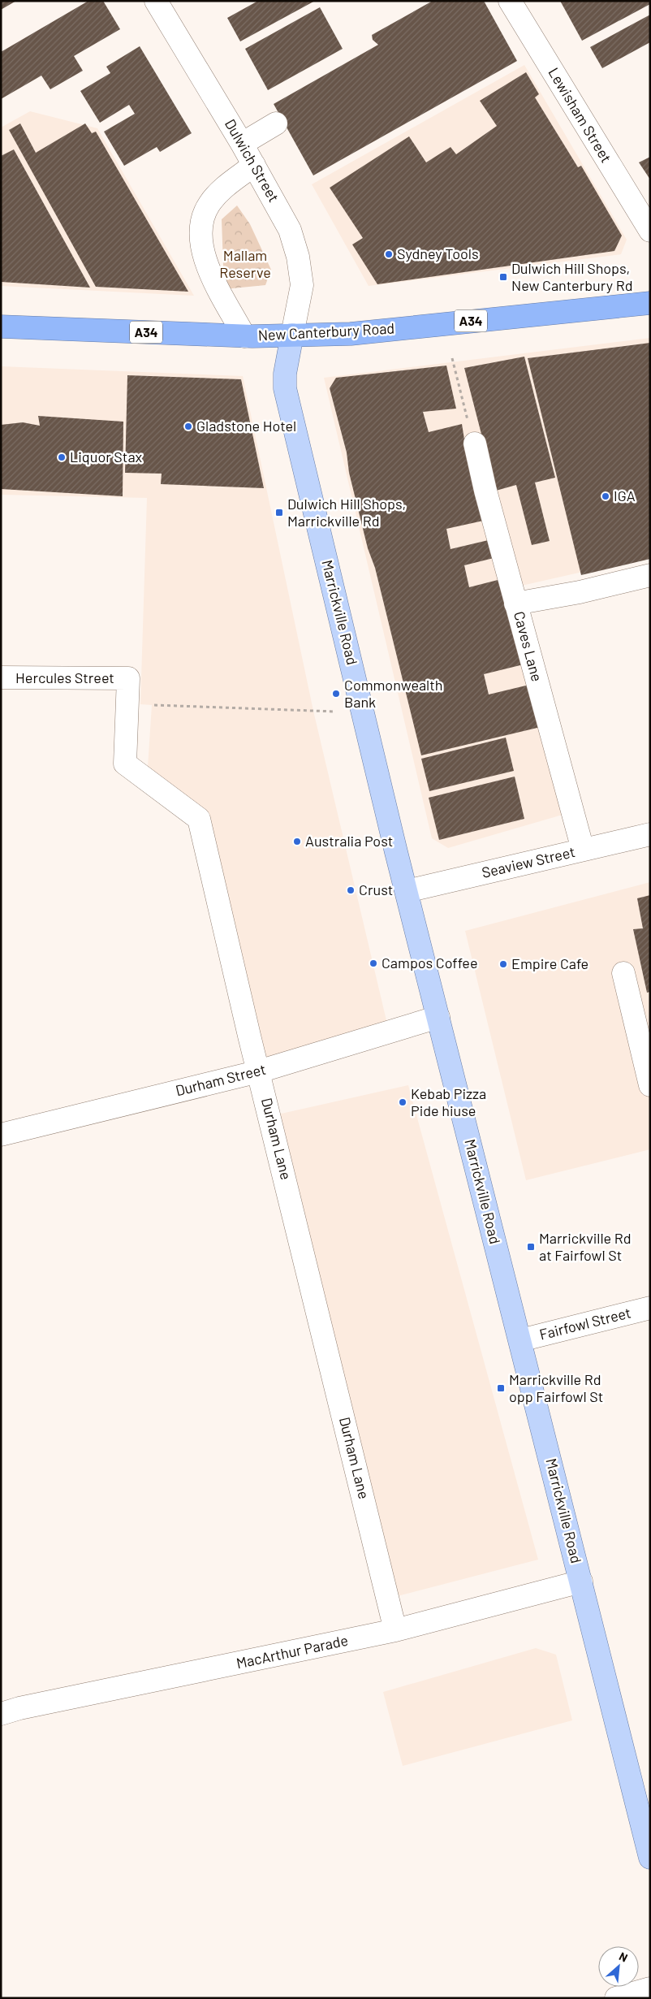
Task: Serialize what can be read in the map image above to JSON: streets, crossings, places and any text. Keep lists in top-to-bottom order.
{
  "streets": {
    "highway": ["A34", "New Canterbury Road"],
    "main road": ["Marrickville Road"],
    "street": [
      "Lewisham Street",
      "Dulwich Street",
      "Caves Lane",
      "Hercules Street",
      "Seaview Street",
      "Durham Street",
      "Durham Lane",
      "Fairfowl Street",
      "MacArthur Parade"
    ]
  },
  "crossings": [
    ["Dulwich Street", "New Canterbury Road"],
    ["Dulwich Street", "Marrickville Road"],
    ["New Canterbury Road", "Marrickville Road"],
    ["Marrickville Road", "Seaview Street"],
    ["Marrickville Road", "Durham Street"],
    ["Marrickville Road", "Fairfowl Street"],
    ["Marrickville Road", "MacArthur Parade"],
    ["Caves Lane", "Seaview Street"],
    ["Hercules Street", "Durham Lane"],
    ["Durham Street", "Durham Lane"],
    ["Durham Lane", "MacArthur Parade"]
  ],
  "parks": ["Mallam Reserve"],
  "places": {
    "other": [
      "Sydney Tools",
      "Gladstone Hotel",
      "Liquor Stax",
      "IGA",
      "Commonwealth Bank",
      "Australia Post",
      "Crust",
      "Campos Coffee",
      "Empire Cafe",
      "Kebab Pizza Pide hiuse"
    ],
    "transit": [
      "Dulwich Hill Shops, New Canterbury Rd",
      "Dulwich Hill Shops, Marrickville Rd",
      "Marrickville Rd at Fairfowl St",
      "Marrickville Rd opp Fairfowl St"
    ]
  },
  "north": "top right"
}
